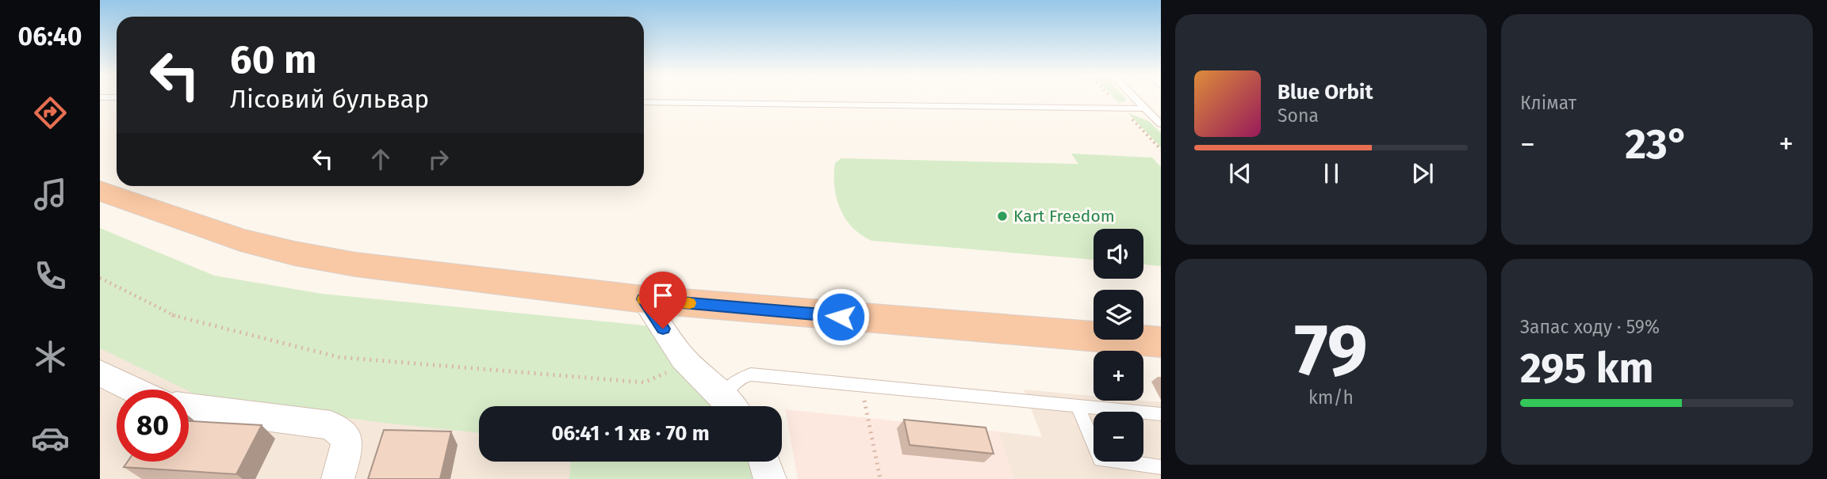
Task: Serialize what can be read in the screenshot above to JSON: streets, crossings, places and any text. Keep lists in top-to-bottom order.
{
  "places": ["Kart Freedom"],
  "page": {
    "tabs": "06:40",
    "tile": [
      "Клімат",
      ["79", "km/h"],
      ["Запас ходу · 59%", "295 km"]
    ],
    "turn": ["60 m", "Лісовий бульвар"],
    "song": ["Blue Orbit", "Sona"],
    "heat": ["−", "23°", "+"],
    "map_buttons": ["+", "−"],
    "limit": "80",
    "trip": "06:41 · 1 хв · 70 m"
  }
}
